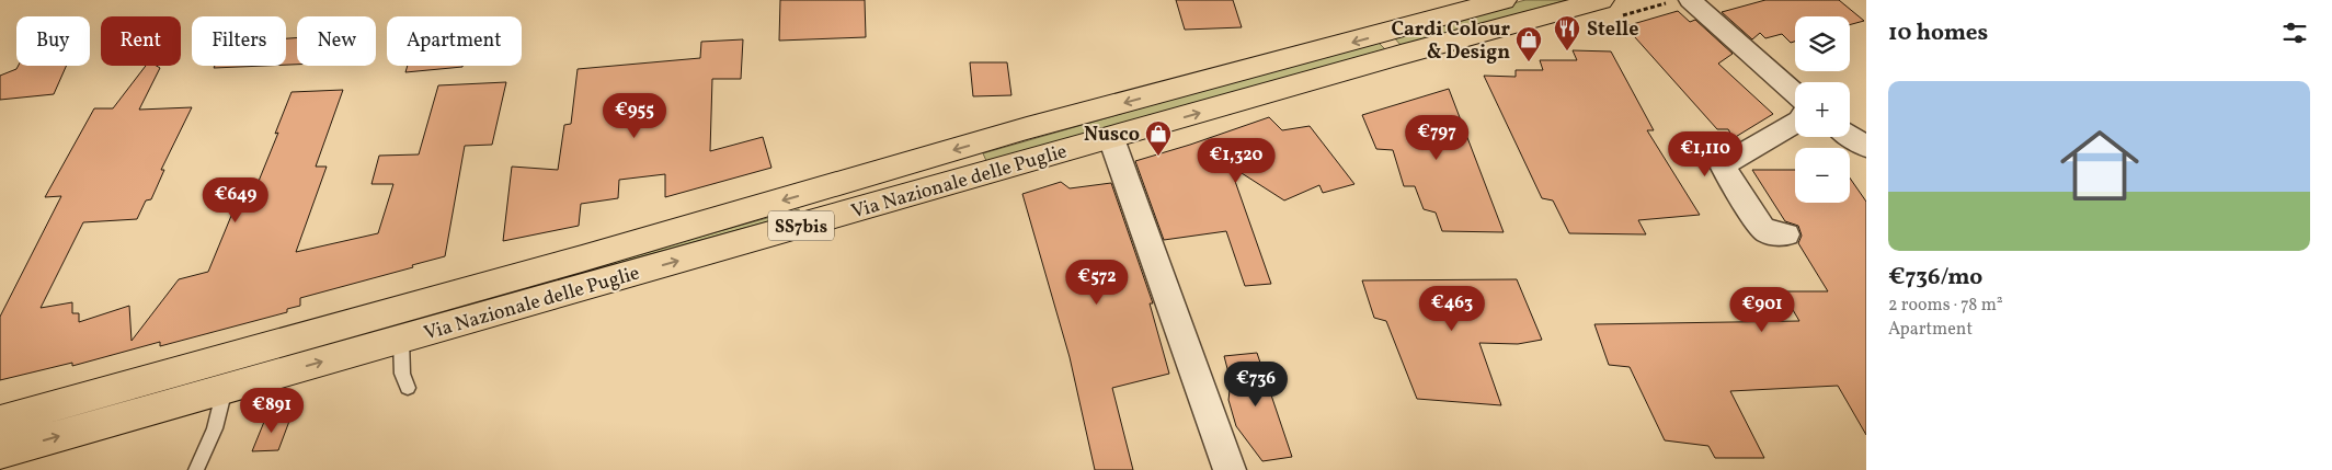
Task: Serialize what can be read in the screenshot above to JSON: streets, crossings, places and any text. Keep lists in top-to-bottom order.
{
  "streets": {
    "main road": ["Via Nazionale delle Puglie", "SS7bis"]
  },
  "places": {
    "restaurant": ["Stelle"],
    "shop": ["Cardi Colour & Design", "Nusco"]
  },
  "page": {
    "heading": "10 homes",
    "map_buttons": ["+", "−"],
    "chip": [
      "Buy",
      "Rent",
      "Filters",
      "New",
      "Apartment"
    ],
    "list": [
      {
        "name": "€736/mo",
        "note": "2 rooms · 78 m² · Apartment"
      }
    ],
    "price": [
      "€955",
      "€797",
      "€1,110",
      "€1,320",
      "€649",
      "€572",
      "€463",
      "€901",
      "€736",
      "€891"
    ]
  }
}
